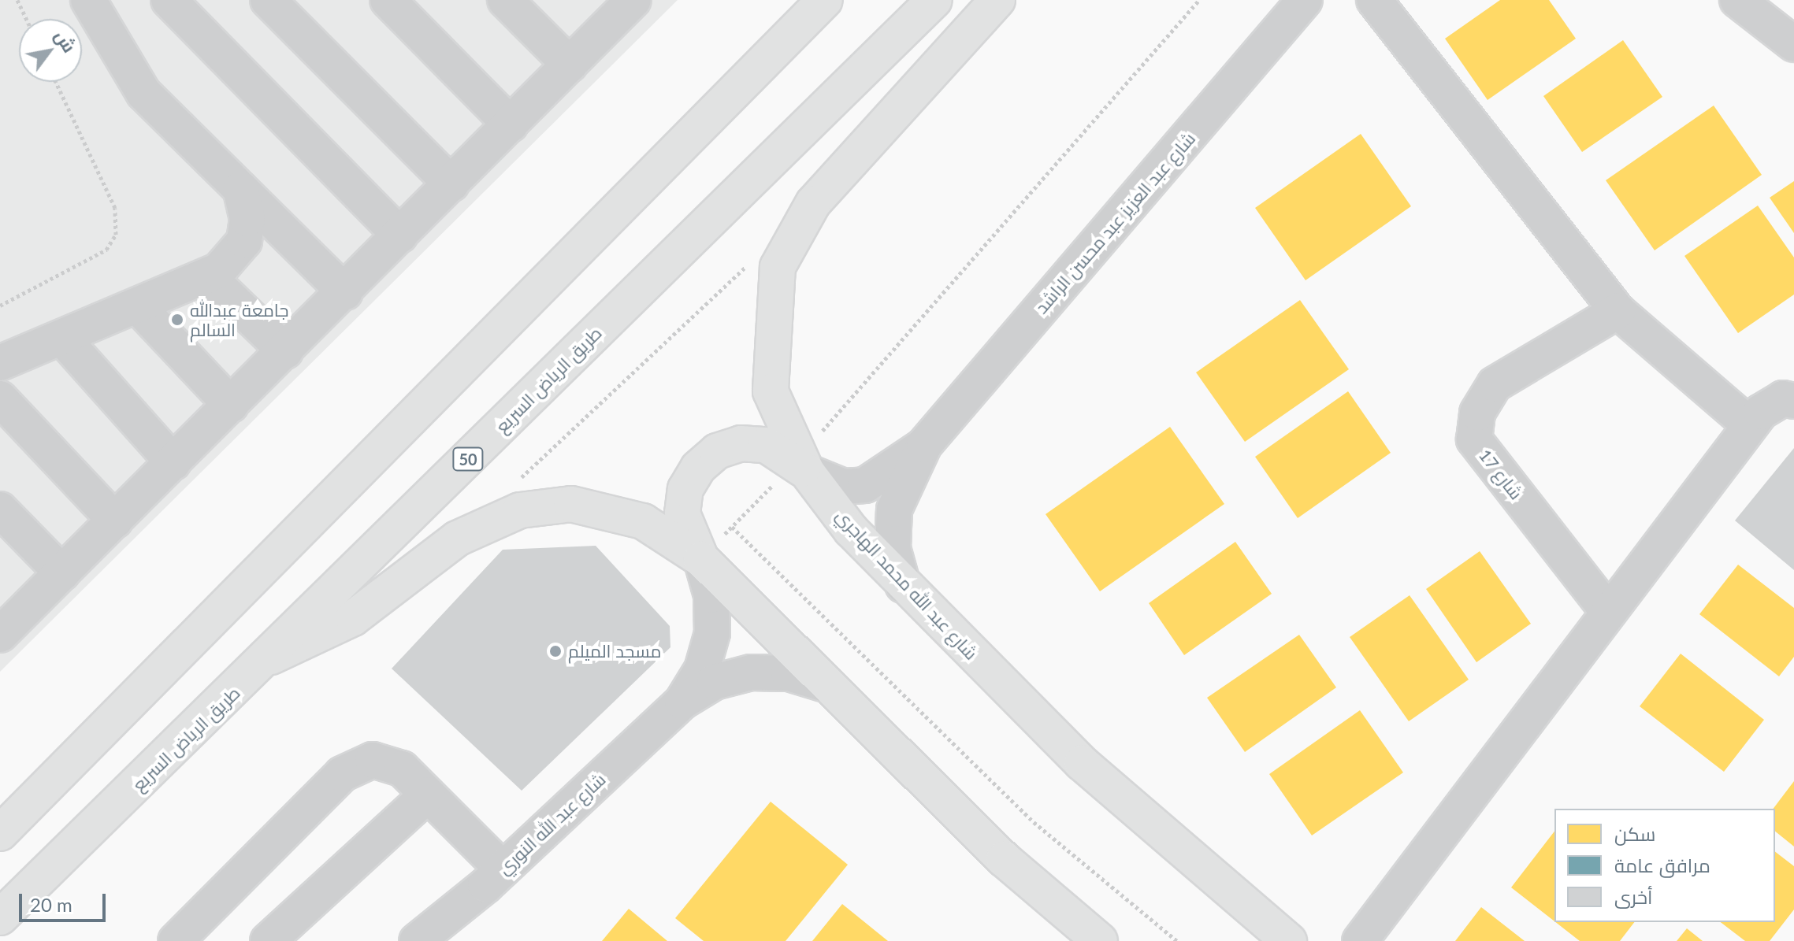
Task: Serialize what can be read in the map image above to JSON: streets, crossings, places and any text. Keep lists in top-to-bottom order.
{
  "streets": {
    "main road": ["طريق الرياض السريع", "50", "شارع عبد الله محمد الهاجري"],
    "street": ["شارع عبد العزيز عبد محسن الراشد", "شارع 17", "شارع عبد الله النوري"]
  },
  "crossings": [
    ["شارع عبد العزيز عبد محسن الراشد", "شارع عبد الله محمد الهاجري"]
  ],
  "places": ["جامعة عبدالله السالم", "مسجد الميلم"],
  "legend": ["سكن", "مرافق عامة", "أخرى"],
  "scale_bar": "20 m",
  "north": "top right"
}
